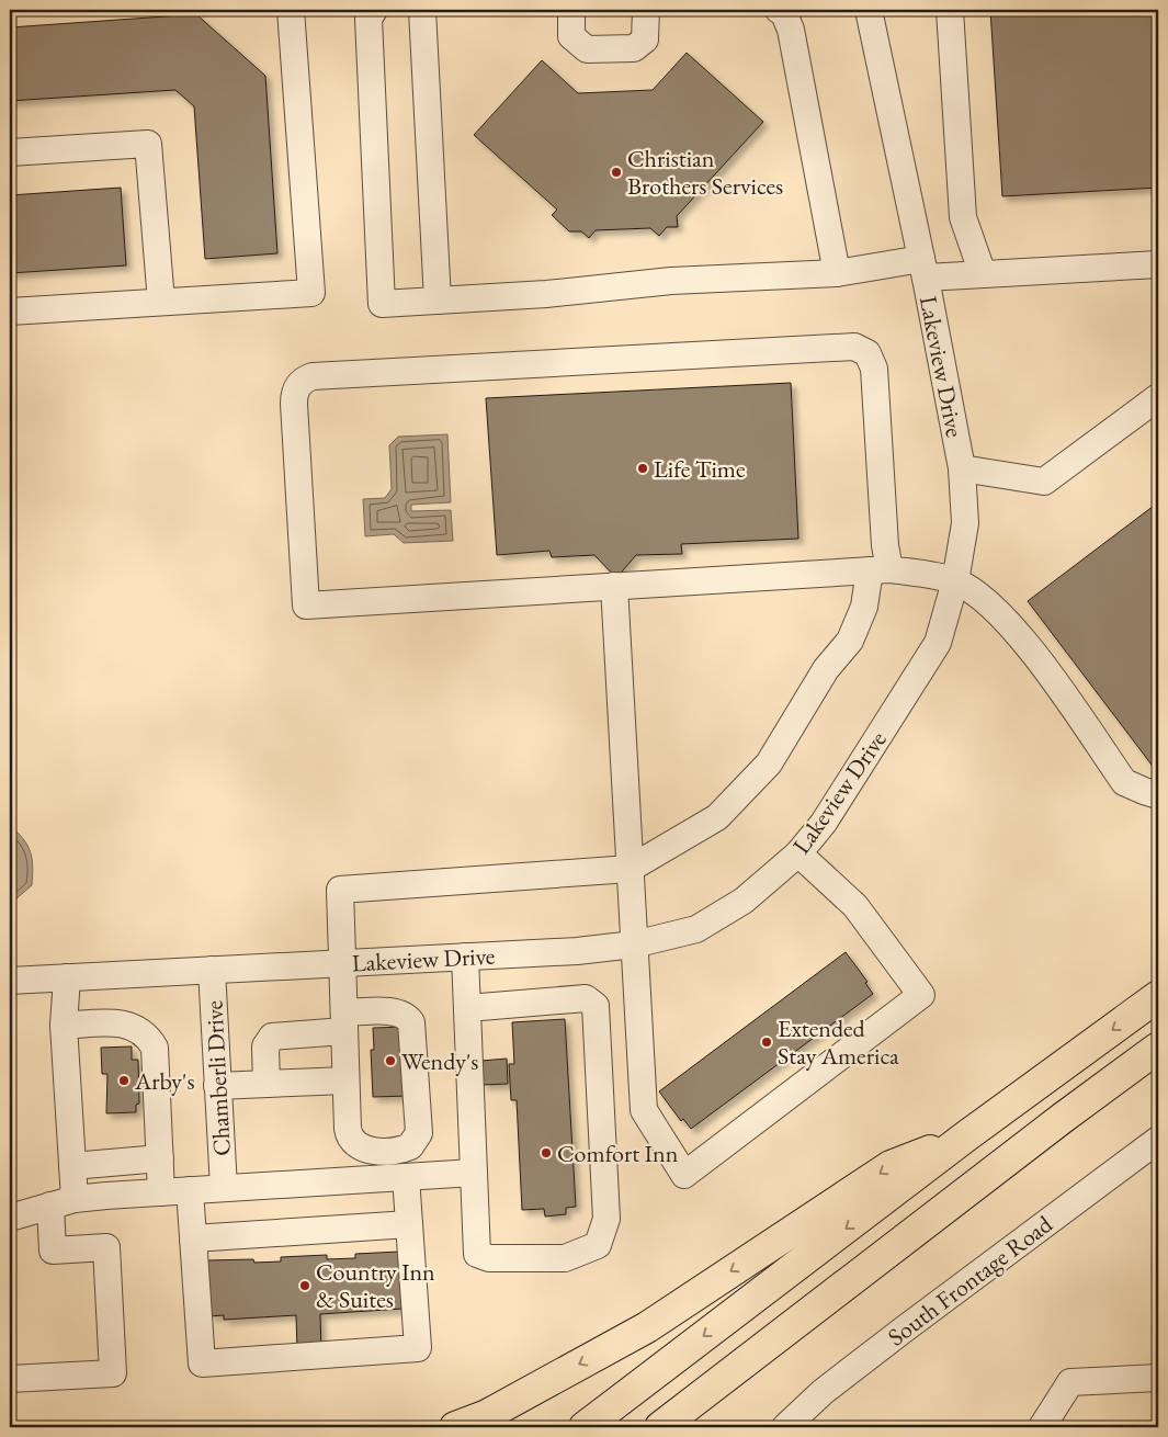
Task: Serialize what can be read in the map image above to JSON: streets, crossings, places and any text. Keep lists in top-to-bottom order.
{
  "streets": {
    "street": ["Lakeview Drive", "Chamberli Drive", "South Frontage Road"]
  },
  "crossings": [
    ["Lakeview Drive", "Chamberli Drive"]
  ],
  "places": [
    "Christian Brothers Services",
    "Life Time",
    "Extended Stay America",
    "Wendy's",
    "Arby's",
    "Comfort Inn",
    "Country Inn & Suites"
  ]
}
